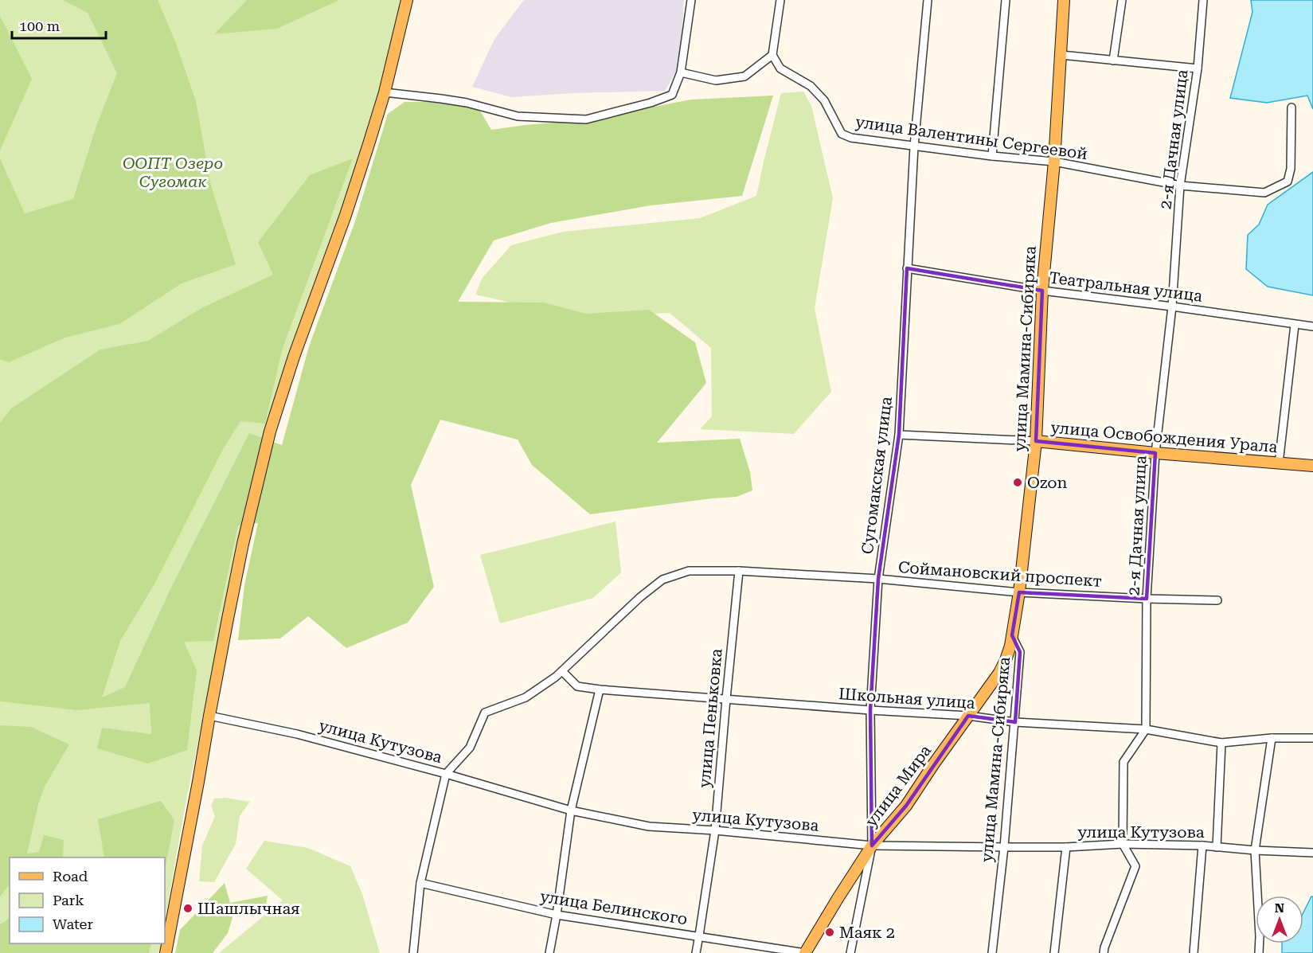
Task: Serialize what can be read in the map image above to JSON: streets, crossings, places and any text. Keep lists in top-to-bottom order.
{
  "streets": {
    "main road": ["улица Мамина-Сибиряка", "улица Освобождения Урала", "улица Мира"],
    "street": [
      "улица Валентины Сергеевой",
      "2-я Дачная улица",
      "Театральная улица",
      "Сугомакская улица",
      "Соймановский проспект",
      "Школьная улица",
      "улица Пеньковка",
      "улица Кутузова",
      "улица Белинского"
    ]
  },
  "crossings": [
    ["улица Валентины Сергеевой", "2-я Дачная улица"],
    ["улица Валентины Сергеевой", "улица Мамина-Сибиряка"],
    ["улица Валентины Сергеевой", "Сугомакская улица"],
    ["2-я Дачная улица", "Театральная улица"],
    ["2-я Дачная улица", "улица Освобождения Урала"],
    ["2-я Дачная улица", "Соймановский проспект"],
    ["2-я Дачная улица", "Школьная улица"],
    ["Театральная улица", "улица Мамина-Сибиряка"],
    ["Театральная улица", "Сугомакская улица"],
    ["улица Мамина-Сибиряка", "улица Освобождения Урала"],
    ["улица Мамина-Сибиряка", "Соймановский проспект"],
    ["улица Мамина-Сибиряка", "Школьная улица"],
    ["улица Мамина-Сибиряка", "улица Кутузова"],
    ["улица Мамина-Сибиряка", "улица Мира"],
    ["улица Освобождения Урала", "Сугомакская улица"],
    ["Сугомакская улица", "Соймановский проспект"],
    ["Сугомакская улица", "Школьная улица"],
    ["Сугомакская улица", "улица Кутузова"],
    ["Сугомакская улица", "улица Мира"],
    ["Соймановский проспект", "Школьная улица"],
    ["Соймановский проспект", "улица Пеньковка"],
    ["Соймановский проспект", "улица Кутузова"],
    ["Школьная улица", "улица Пеньковка"],
    ["Школьная улица", "улица Мира"],
    ["улица Пеньковка", "улица Кутузова"],
    ["улица Пеньковка", "улица Белинского"],
    ["улица Кутузова", "улица Мира"],
    ["улица Мира", "улица Белинского"]
  ],
  "parks": ["ООПТ Озеро Сугомак"],
  "places": ["Ozon", "Шашлычная", "Маяк 2"],
  "legend": ["Road", "Park", "Water"],
  "scale_bar": "100 m",
  "north": "top"
}
